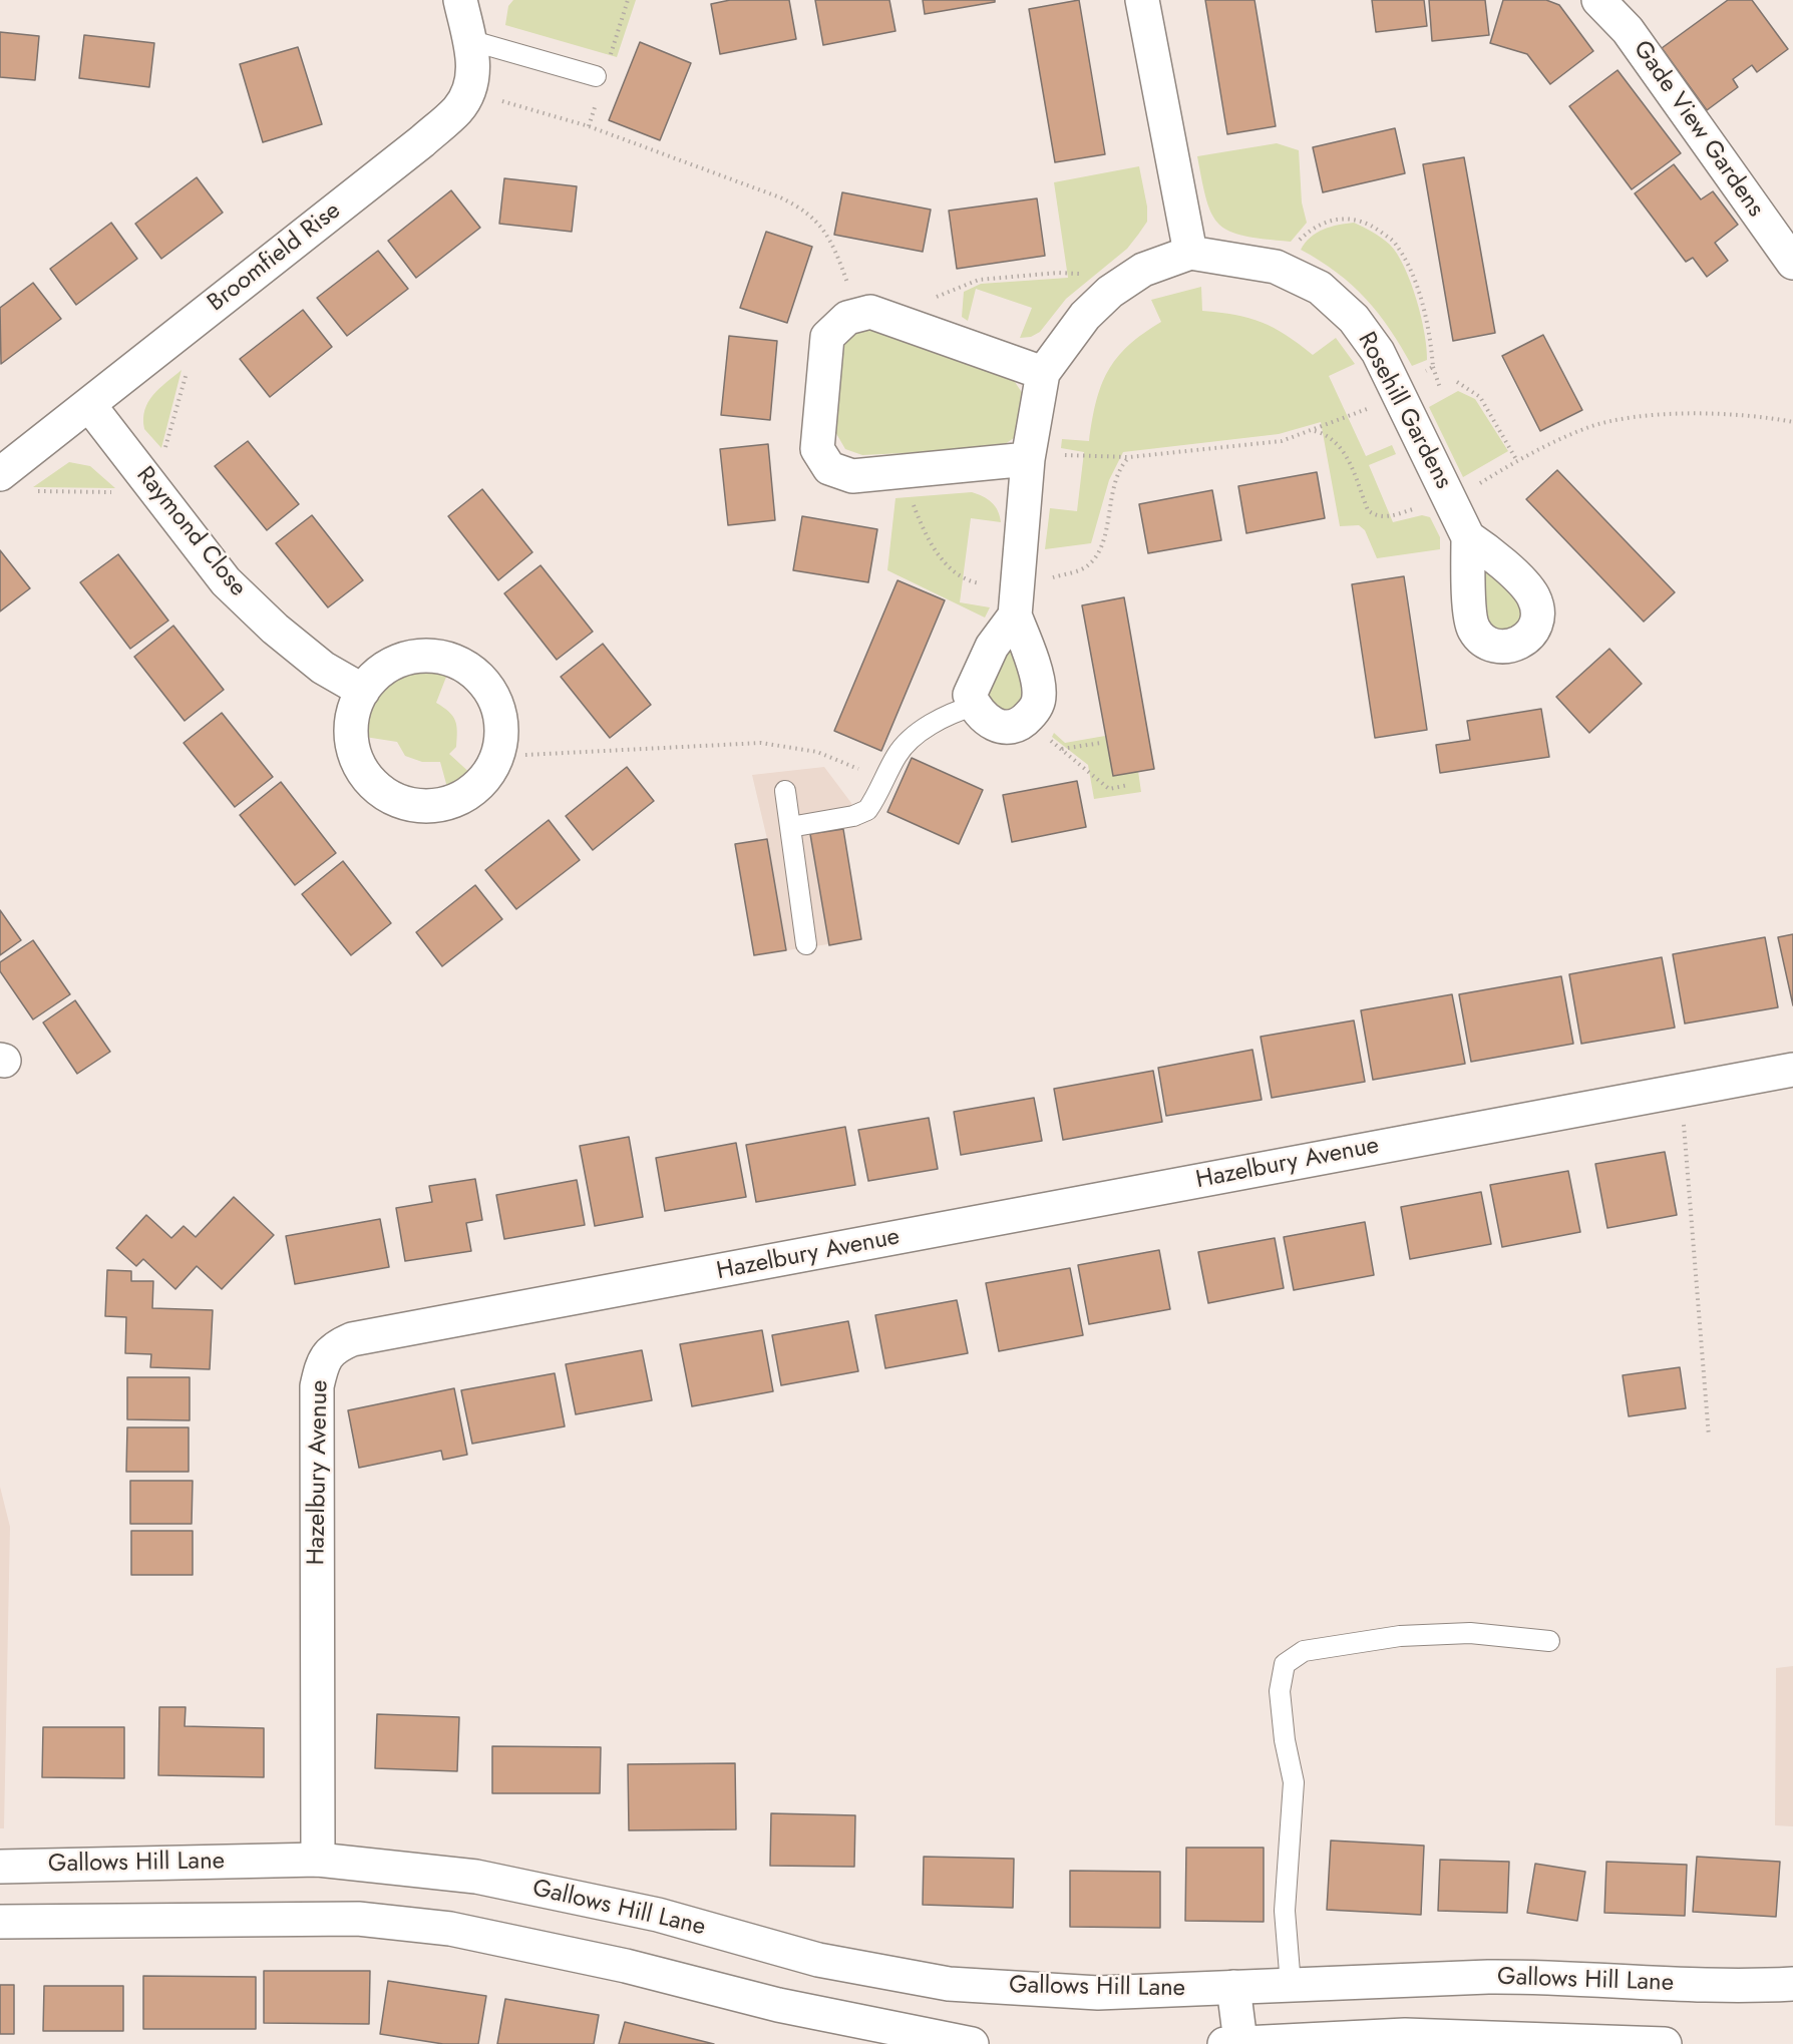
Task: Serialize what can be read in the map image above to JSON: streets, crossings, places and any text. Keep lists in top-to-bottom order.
{
  "streets": {
    "street": [
      "Gade View Gardens",
      "Broomfield Rise",
      "Rosehill Gardens",
      "Raymond Close",
      "Hazelbury Avenue",
      "Gallows Hill Lane"
    ]
  },
  "crossings": [
    ["Broomfield Rise", "Raymond Close"],
    ["Hazelbury Avenue", "Gallows Hill Lane"]
  ]
}
